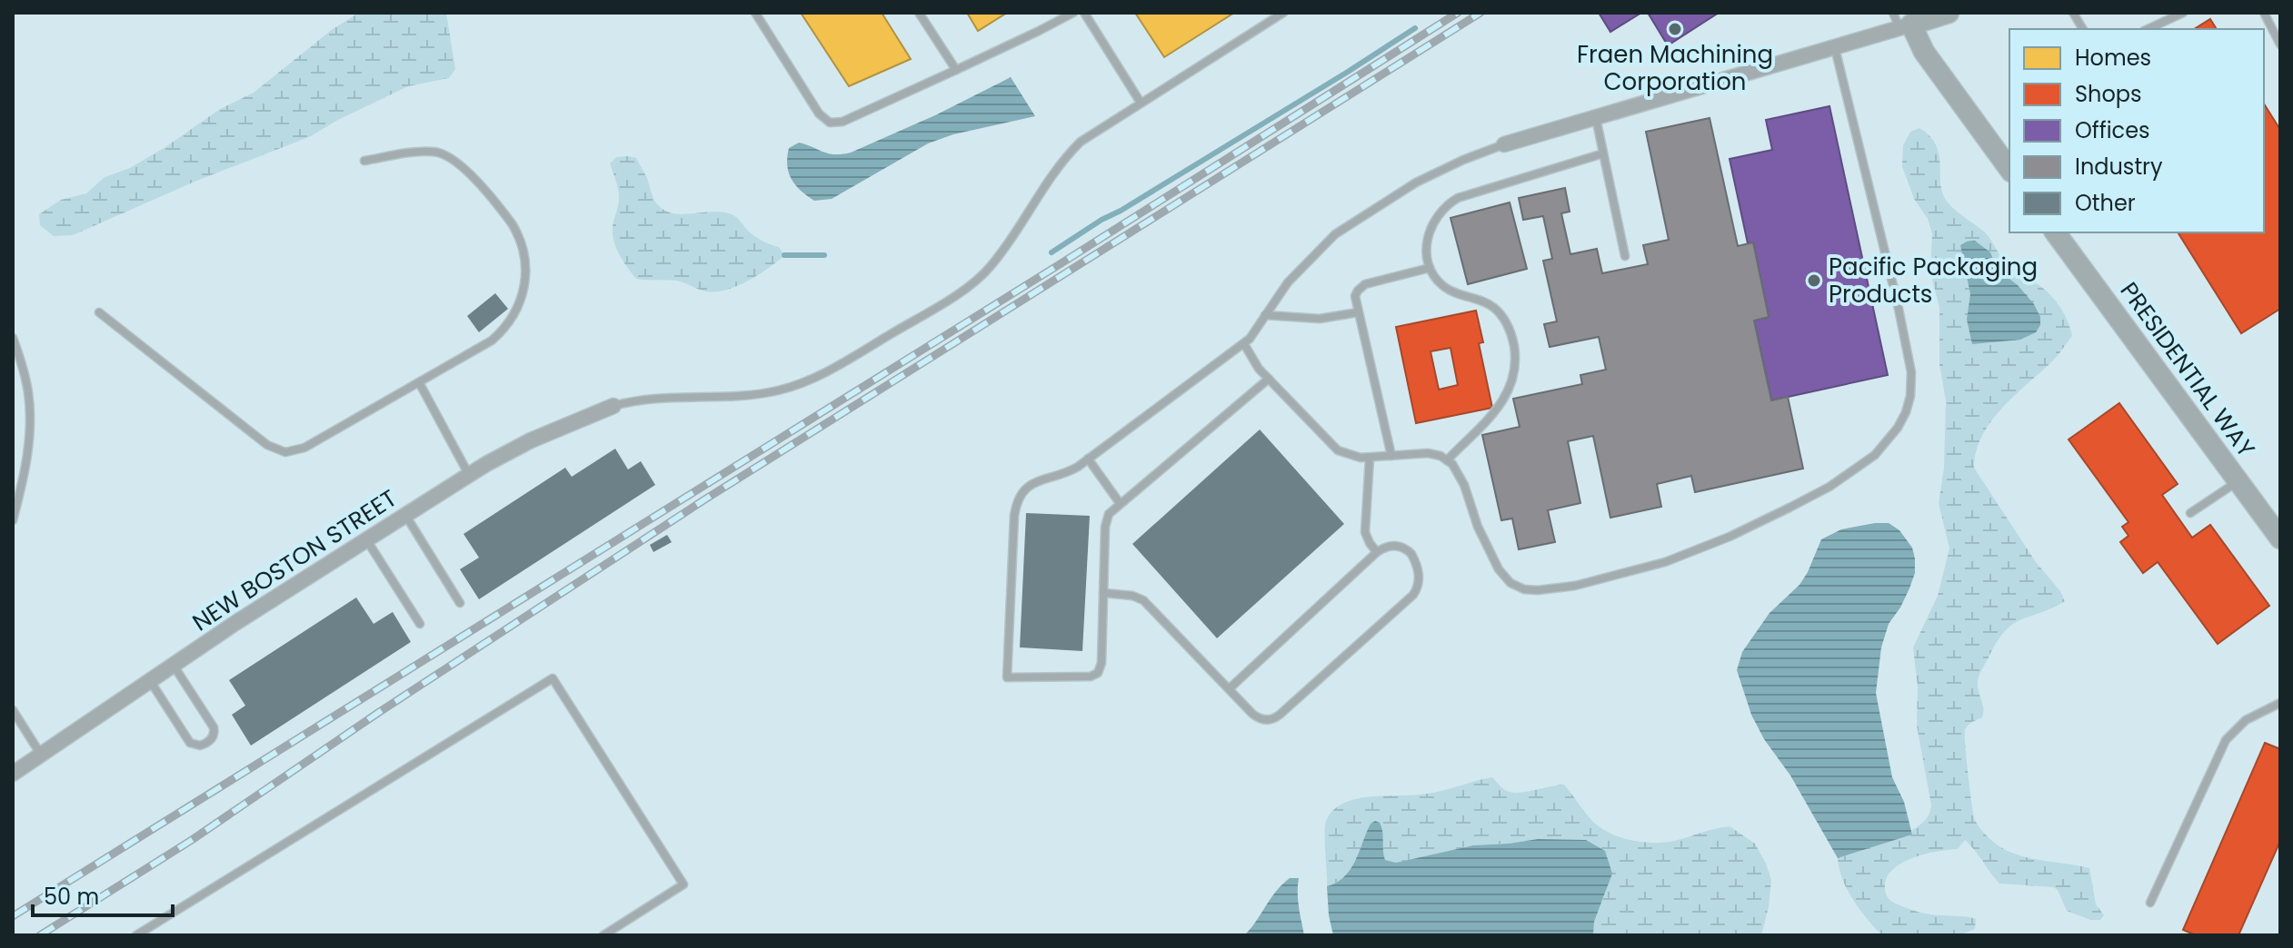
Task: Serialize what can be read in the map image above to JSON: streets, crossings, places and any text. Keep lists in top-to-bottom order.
{
  "streets": {
    "street": ["PRESIDENTIAL WAY", "NEW BOSTON STREET"]
  },
  "places": ["Fraen Machining Corporation", "Pacific Packaging Products"],
  "legend": [
    "Homes",
    "Shops",
    "Offices",
    "Industry",
    "Other"
  ],
  "scale_bar": "50 m"
}
